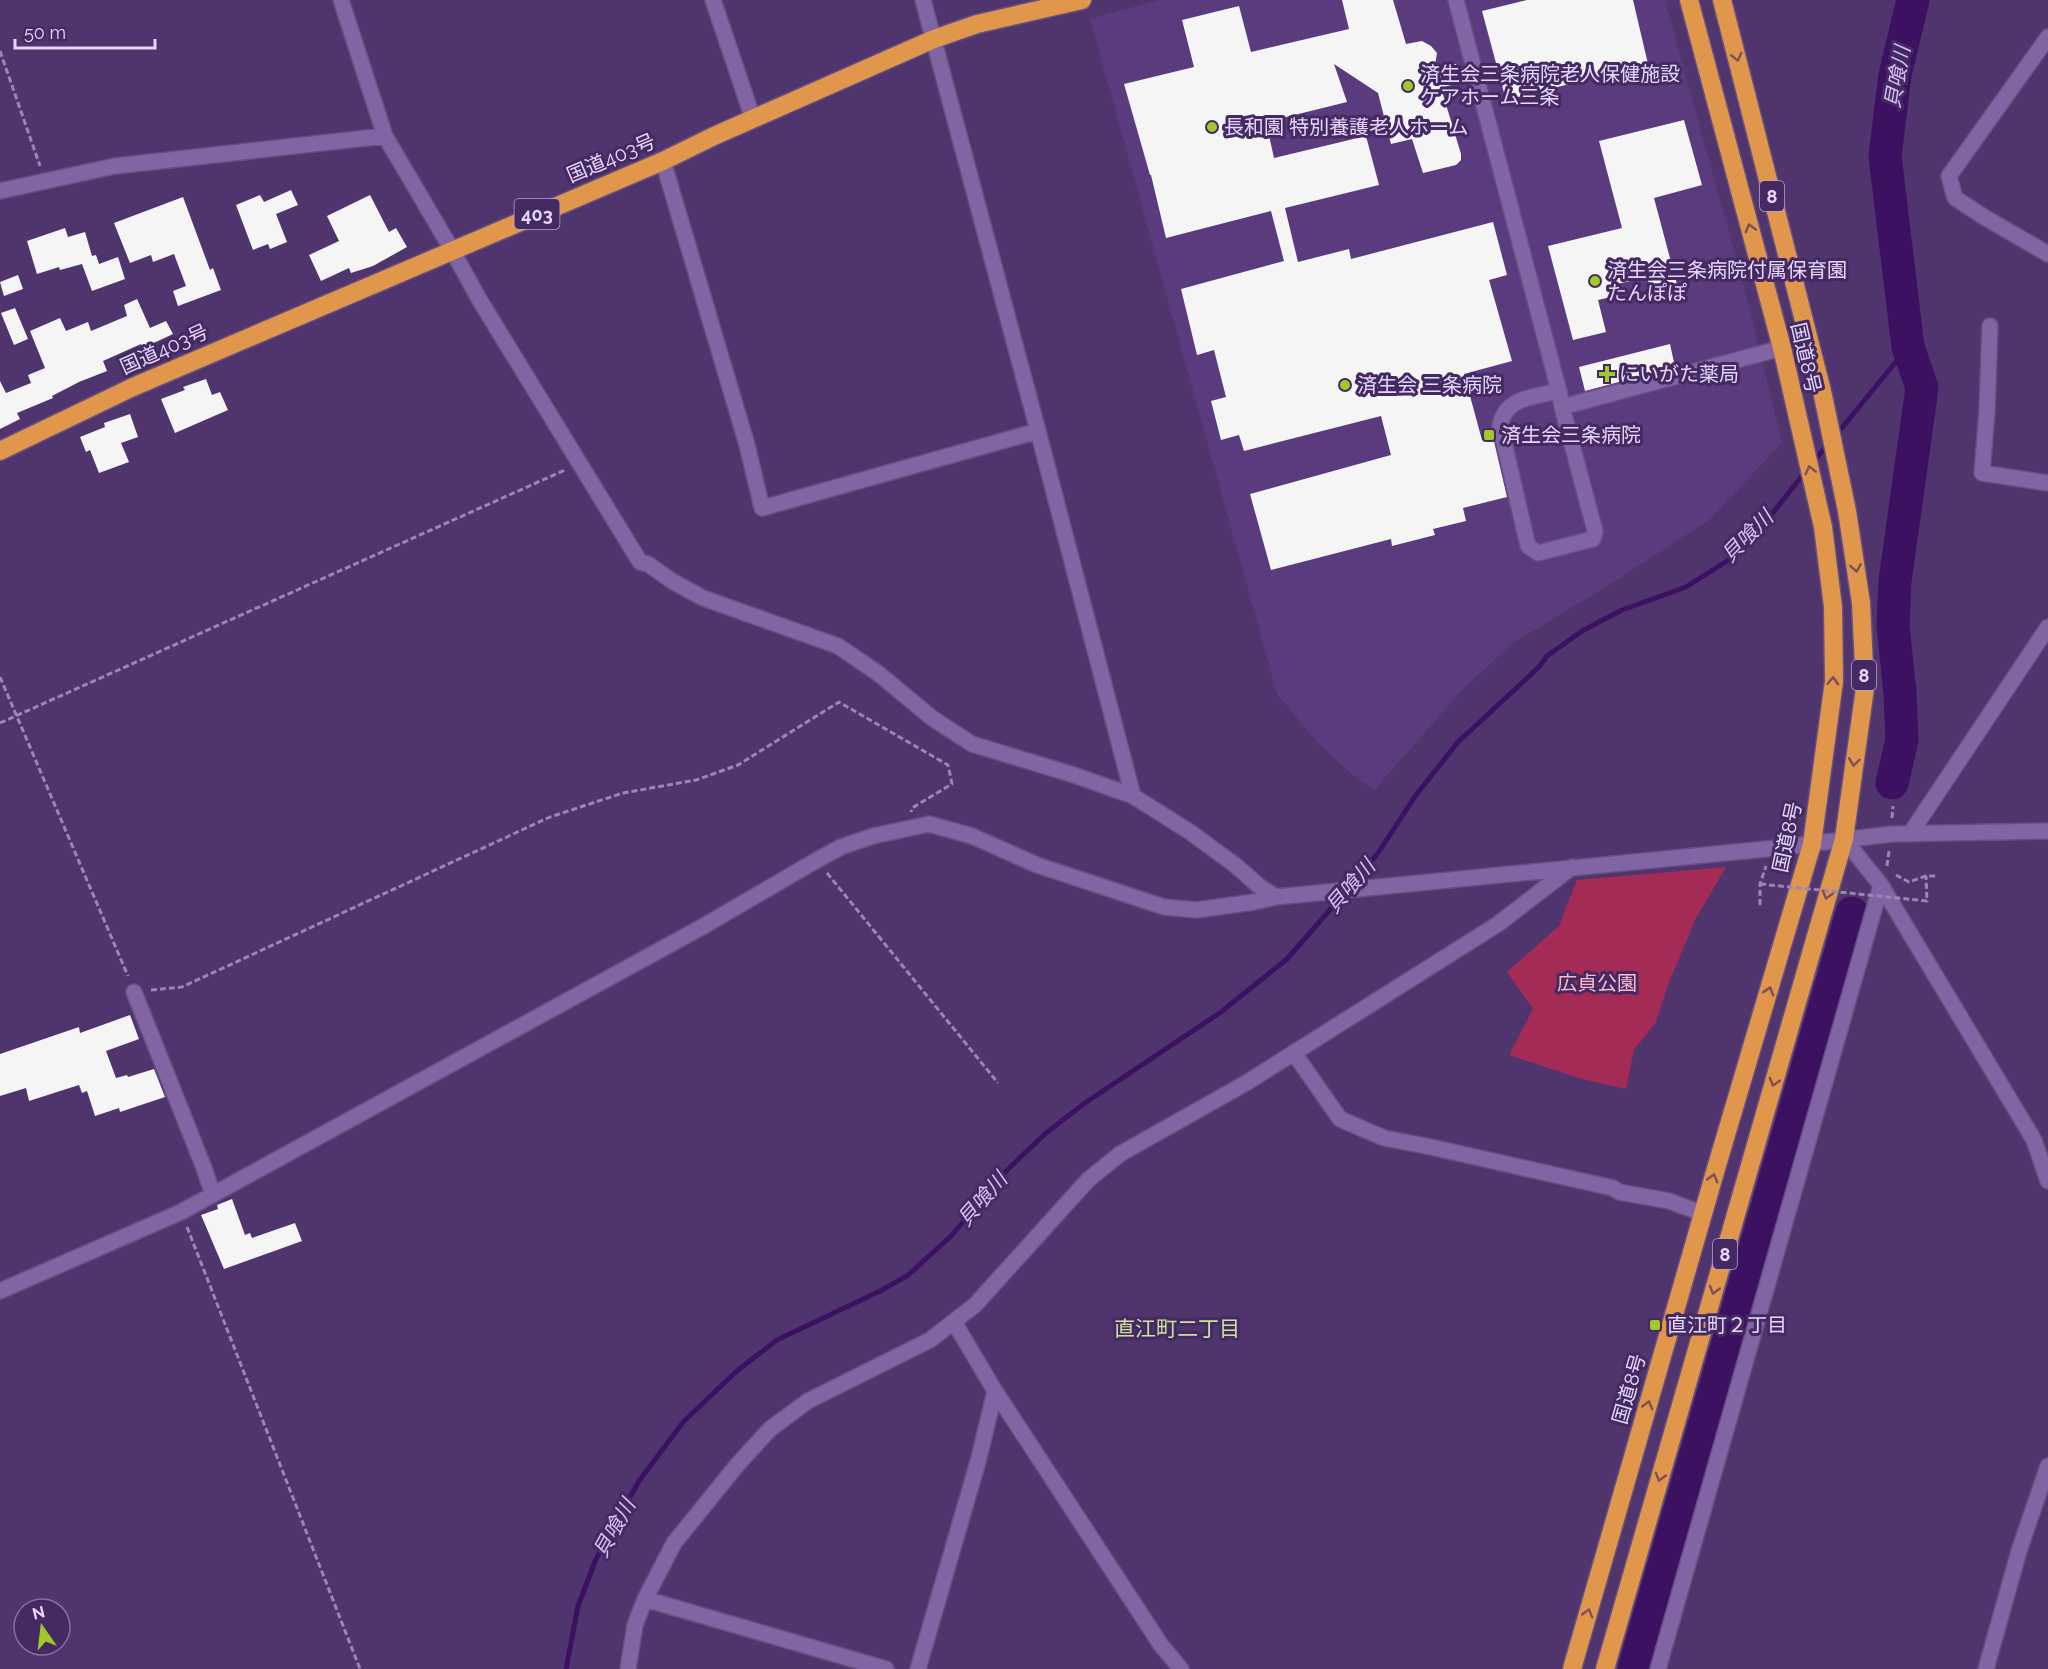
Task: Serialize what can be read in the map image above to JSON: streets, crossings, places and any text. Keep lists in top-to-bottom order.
{
  "streets": {
    "highway": [
      "国道403号",
      "8",
      "403",
      "国道8号"
    ]
  },
  "districts": ["直江町二丁目"],
  "water": ["貝喰川"],
  "parks": ["広貞公園"],
  "places": {
    "other": [
      "済生会三条病院老人保健施設 ケアホーム三条",
      "長和園 特別養護老人ホーム",
      "済生会三条病院付属保育園 たんぽぽ",
      "済生会 三条病院"
    ],
    "health": ["にいがた薬局"],
    "transit": ["済生会三条病院", "直江町２丁目"]
  },
  "scale_bar": "50 m",
  "north": "top"
}
